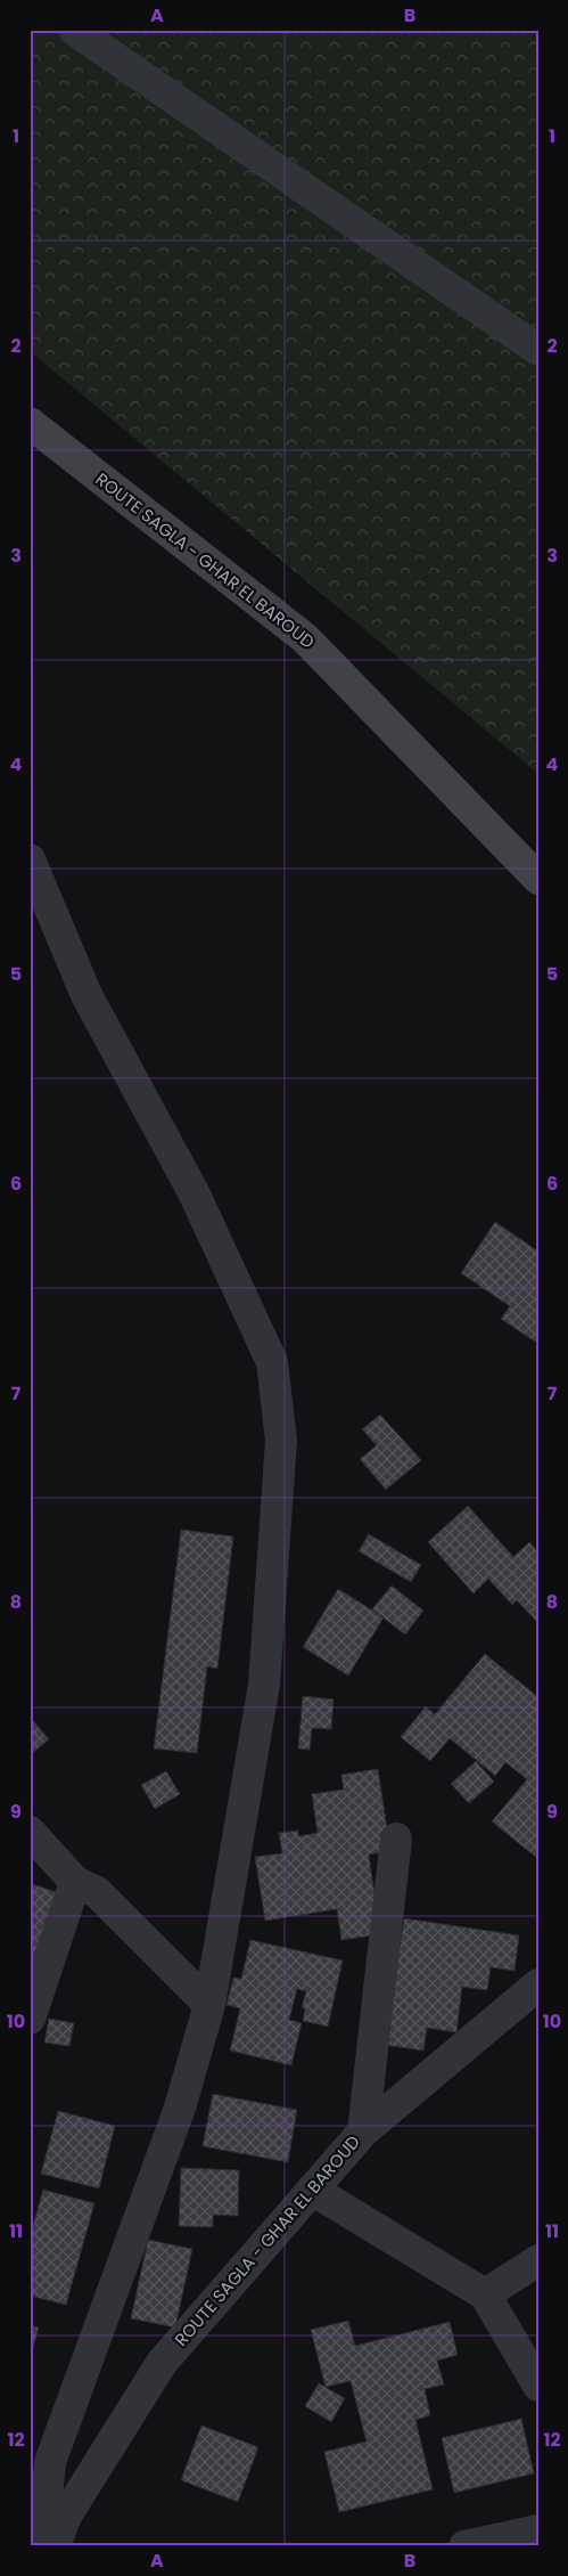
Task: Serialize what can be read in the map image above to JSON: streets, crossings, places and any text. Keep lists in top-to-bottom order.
{
  "streets": {
    "main road": ["ROUTE SAGLA - GHAR EL BAROUD"]
  },
  "grid": {
    "columns": ["A", "B"],
    "rows": [
      "1",
      "2",
      "3",
      "4",
      "5",
      "6",
      "7",
      "8",
      "9",
      "10",
      "11",
      "12"
    ]
  }
}
